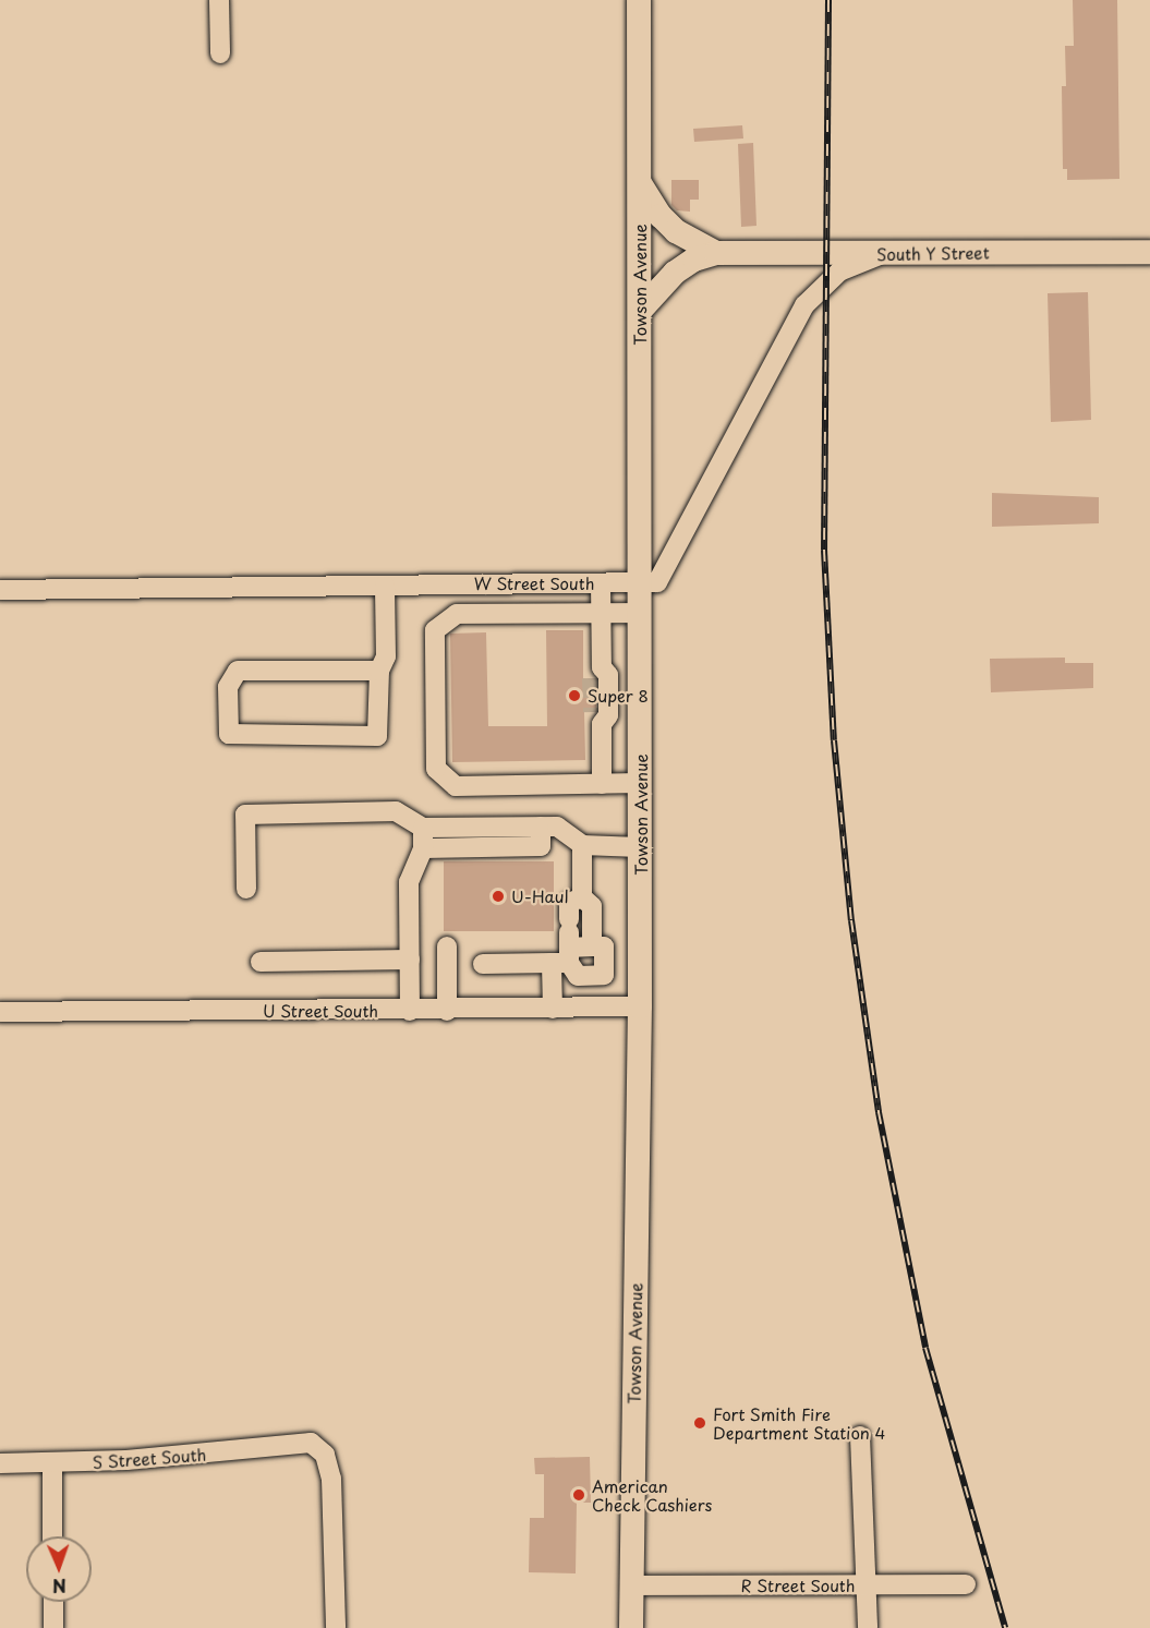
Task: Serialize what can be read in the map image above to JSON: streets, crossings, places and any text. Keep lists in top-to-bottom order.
{
  "streets": {
    "main road": ["South Y Street", "Towson Avenue"],
    "street": [
      "W Street South",
      "U Street South",
      "S Street South",
      "R Street South"
    ]
  },
  "crossings": [
    ["South Y Street", "Towson Avenue"],
    ["South Y Street", "W Street South"],
    ["Towson Avenue", "W Street South"],
    ["Towson Avenue", "U Street South"],
    ["Towson Avenue", "R Street South"]
  ],
  "places": [
    "Super 8",
    "U-Haul",
    "Fort Smith Fire Department Station 4",
    "American Check Cashiers"
  ],
  "north": "bottom"
}
